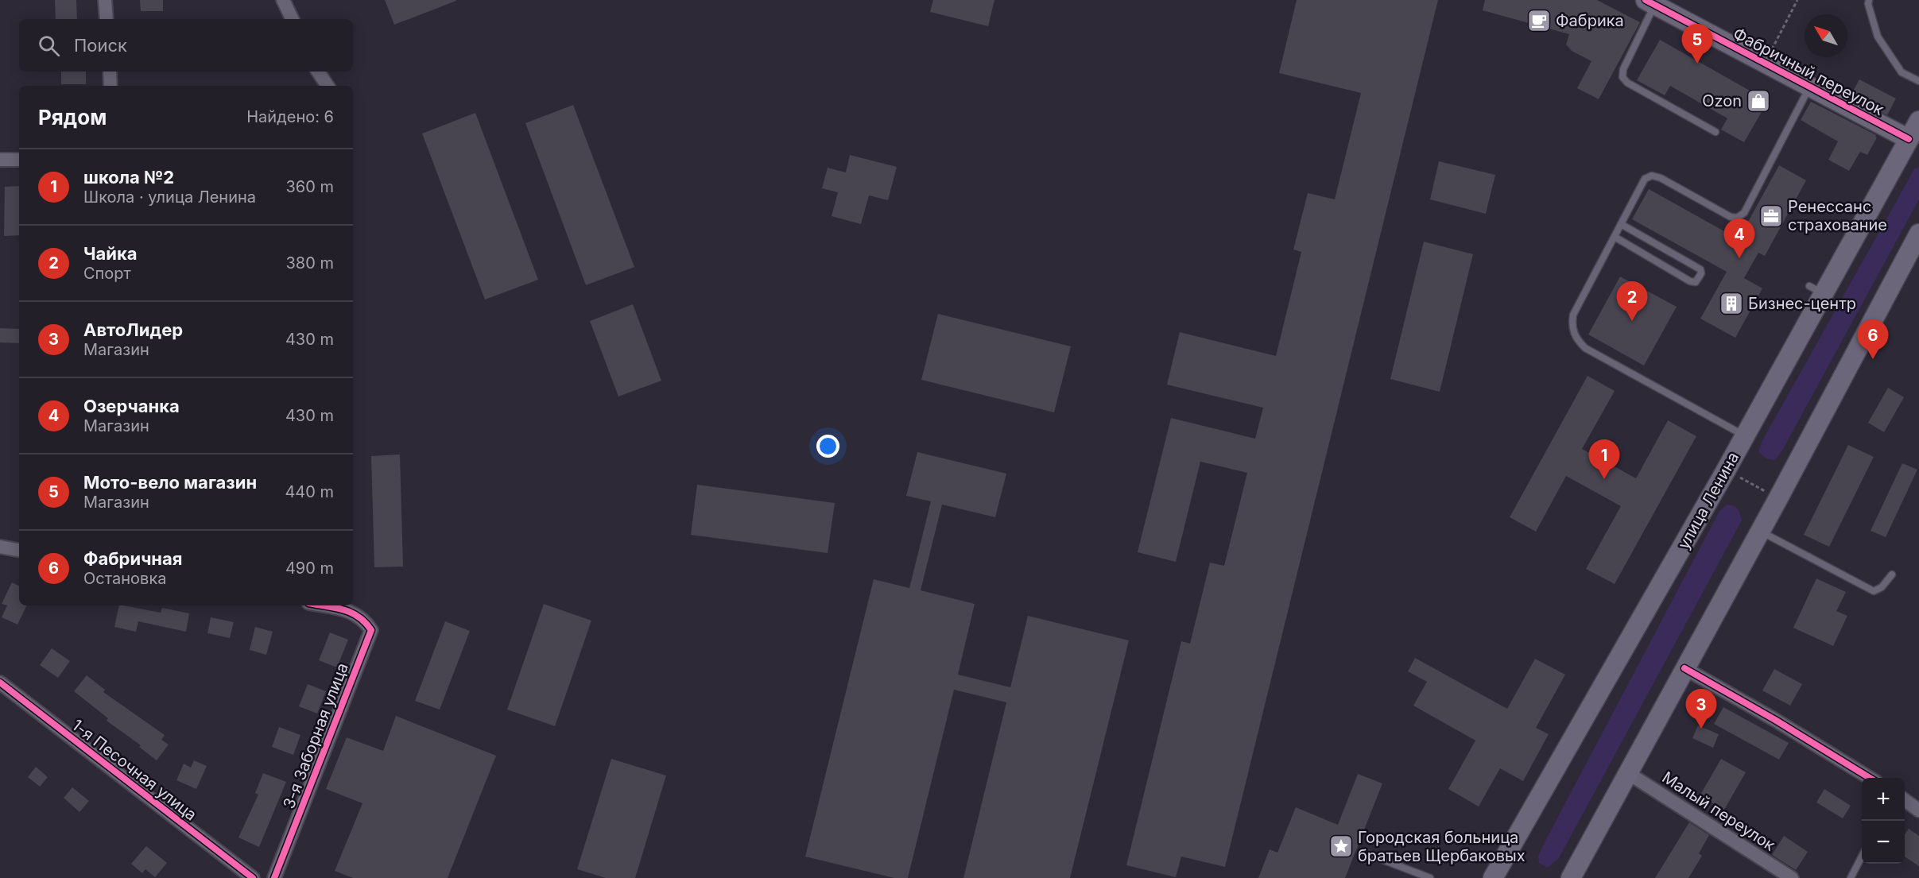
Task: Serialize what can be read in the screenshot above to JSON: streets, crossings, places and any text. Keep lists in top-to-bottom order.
{
  "streets": {
    "main road": ["Фабричный переулок", "улица Ленина"],
    "street": ["3-я Заборная улица", "1-я Песочная улица", "Малый переулок"]
  },
  "crossings": [
    ["Фабричный переулок", "улица Ленина"]
  ],
  "places": {
    "cafe": ["Фабрика"],
    "shop": ["Ozon"],
    "office": ["Ренессанс страхование"],
    "building": ["Бизнес-центр"],
    "place": ["Городская больница братьев Щербаковых"]
  },
  "north": "top left",
  "page": {
    "search": "Поиск",
    "pins": [
      "5",
      "4",
      "2",
      "6",
      "1",
      "3"
    ],
    "heading": ["Рядом", "Найдено: 6"],
    "list": [
      {
        "mark": "1",
        "name": "школа №2",
        "note": "Школа · улица Ленина",
        "value": "360 m"
      },
      {
        "mark": "2",
        "name": "Чайка",
        "note": "Спорт",
        "value": "380 m"
      },
      {
        "mark": "3",
        "name": "АвтоЛидер",
        "note": "Магазин",
        "value": "430 m"
      },
      {
        "mark": "4",
        "name": "Озерчанка",
        "note": "Магазин",
        "value": "430 m"
      },
      {
        "mark": "5",
        "name": "Мото-вело магазин",
        "note": "Магазин",
        "value": "440 m"
      },
      {
        "mark": "6",
        "name": "Фабричная",
        "note": "Остановка",
        "value": "490 m"
      }
    ],
    "map_buttons": ["+", "−"]
  }
}
